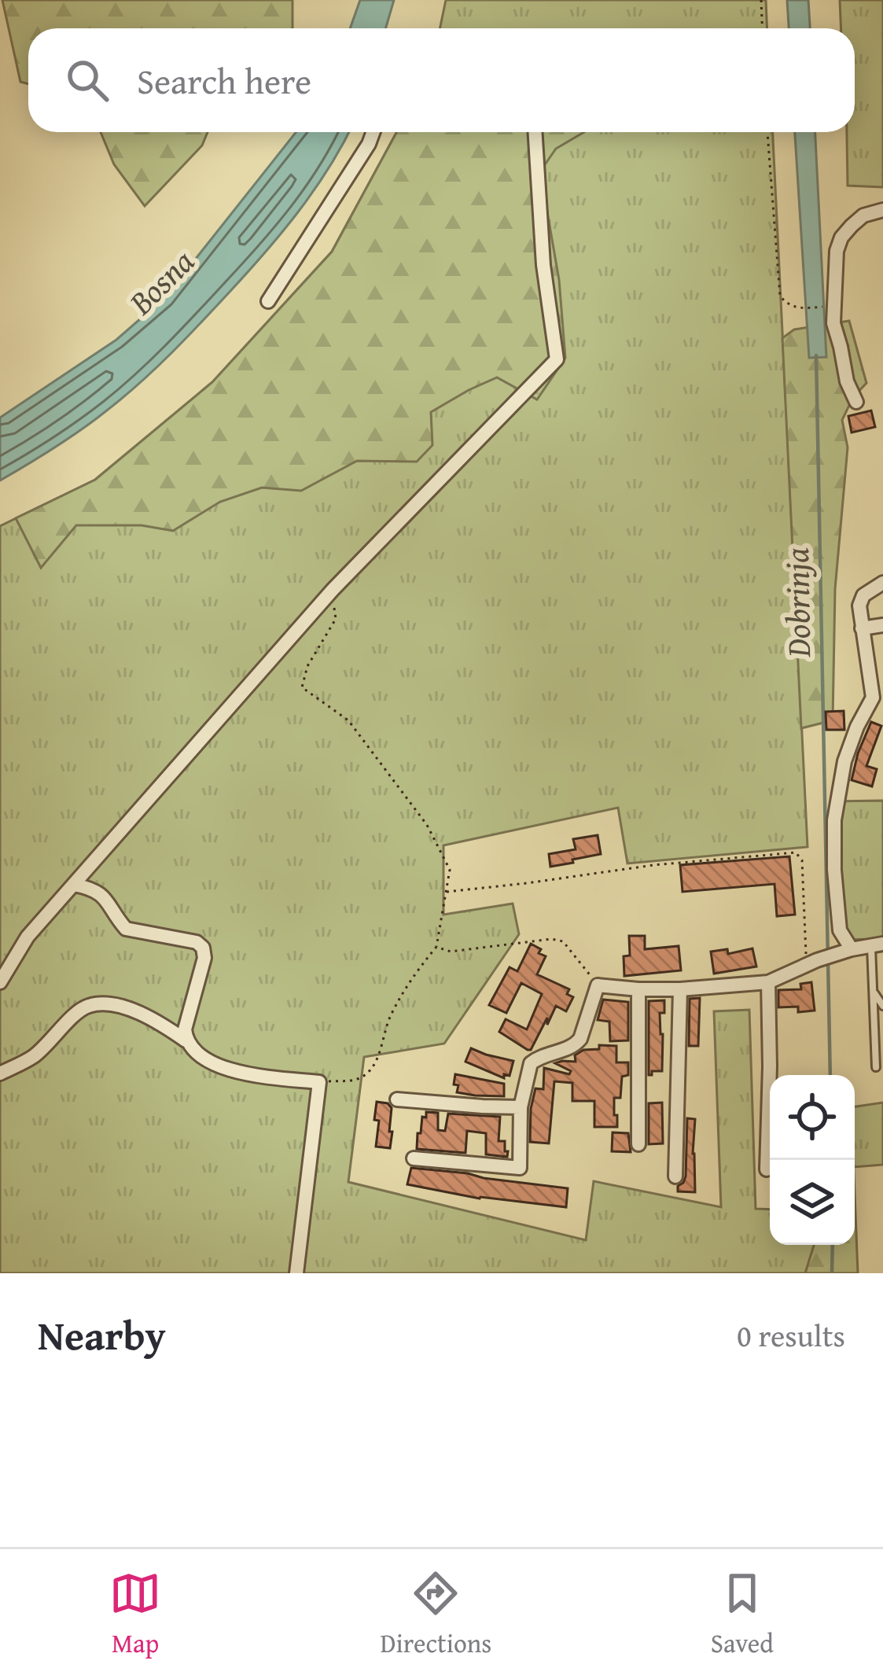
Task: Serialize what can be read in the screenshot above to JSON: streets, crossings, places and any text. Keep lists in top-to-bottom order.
{
  "water": ["Bosna", "Dobrinja"],
  "page": {
    "search": "Search here",
    "heading": ["Nearby", "0 results"],
    "nav": ["Map", "Directions", "Saved"]
  }
}
